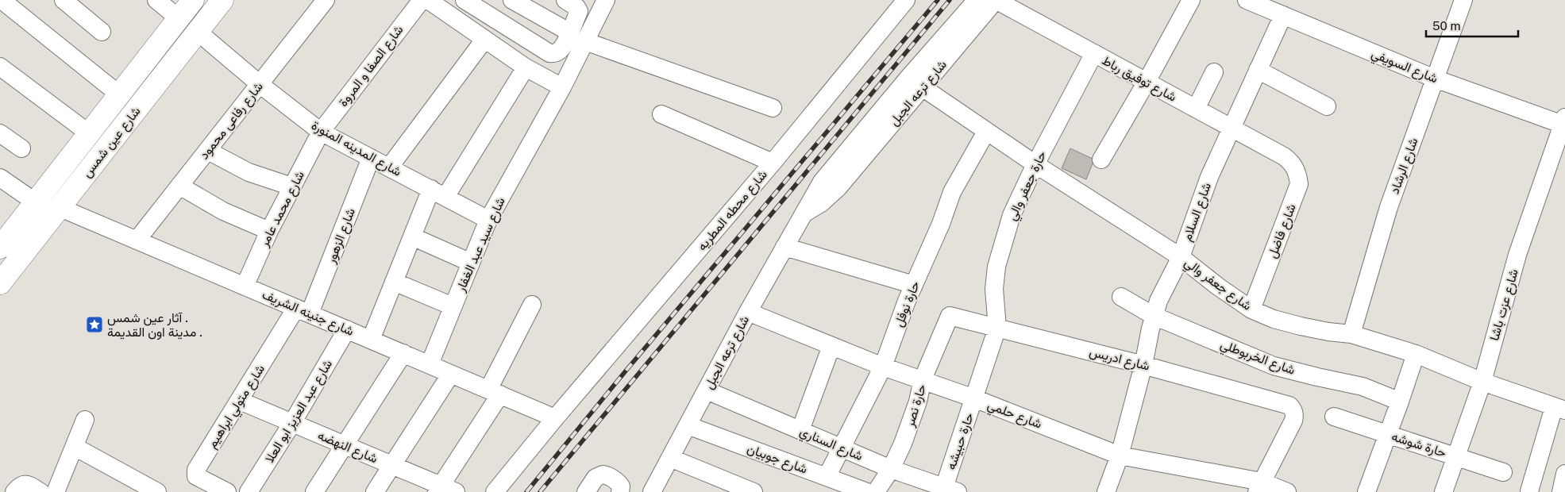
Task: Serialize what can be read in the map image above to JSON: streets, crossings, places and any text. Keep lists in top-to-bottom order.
{
  "streets": {
    "main road": ["شارع عين شمس"],
    "street": [
      "شارع الصفا و المروة",
      "شارع السويفي",
      "شارع توفيق رباط",
      "شارع ترعه الجبل",
      "شارع رفاعى محمود",
      "شارع المدينه المنورة",
      "شارع الرشاد",
      "حارة جعفر والي",
      "شارع محمد عامر",
      "شارع محطه المطريه",
      "شارع السلام",
      "شارع فاضل",
      "شارع الزهور",
      "شارع سيد عبد الغفار",
      "شارع جعفر والي",
      "حارة نوفل",
      "شارع عزت باشا",
      "شارع جنينه الشريف",
      "شارع الخربوطلي",
      "شارع ادريس",
      "حارة نصر",
      "شارع متولي ابراهيم",
      "شارع عبد العزيز ابو العلا",
      "شارع حلمي",
      "حارة حبيشه",
      "شارع السناري",
      "حارة شوشه",
      "شارع النهضه",
      "شارع جوبيان"
    ]
  },
  "crossings": [
    ["شارع الصفا و المروة", "شارع المدينه المنورة"],
    ["شارع الصفا و المروة", "شارع محمد عامر"],
    ["شارع السويفي", "شارع الرشاد"],
    ["شارع السويفي", "شارع السلام"],
    ["شارع السويفي", "شارع عزت باشا"],
    ["شارع توفيق رباط", "شارع ترعه الجبل"],
    ["شارع توفيق رباط", "حارة جعفر والي"],
    ["شارع توفيق رباط", "شارع السلام"],
    ["شارع توفيق رباط", "شارع فاضل"],
    ["شارع ترعه الجبل", "شارع جعفر والي"],
    ["شارع ترعه الجبل", "شارع حلمي"],
    ["شارع ترعه الجبل", "شارع السناري"],
    ["شارع ترعه الجبل", "شارع جوبيان"],
    ["شارع رفاعى محمود", "شارع المدينه المنورة"],
    ["شارع رفاعى محمود", "شارع جنينه الشريف"],
    ["شارع عين شمس", "شارع المدينه المنورة"],
    ["شارع عين شمس", "شارع جنينه الشريف"],
    ["شارع المدينه المنورة", "شارع محمد عامر"],
    ["شارع المدينه المنورة", "شارع الزهور"],
    ["شارع المدينه المنورة", "شارع سيد عبد الغفار"],
    ["شارع الرشاد", "شارع جعفر والي"],
    ["حارة جعفر والي", "شارع جعفر والي"],
    ["حارة جعفر والي", "شارع ادريس"],
    ["حارة جعفر والي", "حارة حبيشه"],
    ["شارع محمد عامر", "شارع جنينه الشريف"],
    ["شارع محطه المطريه", "شارع جنينه الشريف"],
    ["شارع السلام", "شارع جعفر والي"],
    ["شارع السلام", "شارع الخربوطلي"],
    ["شارع السلام", "شارع ادريس"],
    ["شارع السلام", "شارع حلمي"],
    ["شارع فاضل", "شارع جعفر والي"],
    ["شارع الزهور", "شارع جنينه الشريف"],
    ["شارع الزهور", "شارع متولي ابراهيم"],
    ["شارع سيد عبد الغفار", "شارع جنينه الشريف"],
    ["شارع جعفر والي", "حارة نوفل"],
    ["شارع جعفر والي", "شارع عزت باشا"],
    ["حارة نوفل", "شارع حلمي"],
    ["حارة نوفل", "شارع السناري"],
    ["حارة نوفل", "شارع جوبيان"],
    ["شارع عزت باشا", "حارة شوشه"],
    ["شارع جنينه الشريف", "شارع متولي ابراهيم"],
    ["شارع جنينه الشريف", "شارع عبد العزيز ابو العلا"],
    ["شارع ادريس", "حارة نصر"],
    ["شارع ادريس", "شارع حلمي"],
    ["شارع ادريس", "حارة حبيشه"],
    ["حارة نصر", "شارع حلمي"],
    ["حارة نصر", "شارع السناري"],
    ["شارع متولي ابراهيم", "شارع النهضه"],
    ["شارع عبد العزيز ابو العلا", "شارع النهضه"],
    ["شارع حلمي", "حارة حبيشه"],
    ["حارة حبيشه", "شارع السناري"]
  ],
  "places": {
    "place": ["آثار عين شمس . مدينة اون القديمة ."]
  },
  "scale_bar": "50 m"
}
